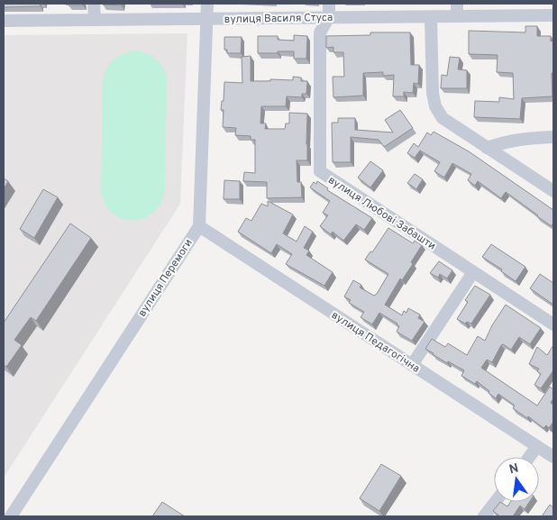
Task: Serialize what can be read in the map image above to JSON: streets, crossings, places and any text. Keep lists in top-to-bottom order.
{
  "streets": {
    "street": [
      "вулиця Василя Стуса",
      "вулиця Любові Забашти",
      "вулиця Перемоги",
      "вулиця Педагогічна"
    ]
  },
  "crossings": [
    ["вулиця Василя Стуса", "вулиця Любові Забашти"],
    ["вулиця Перемоги", "вулиця Педагогічна"]
  ],
  "north": "top"
}
